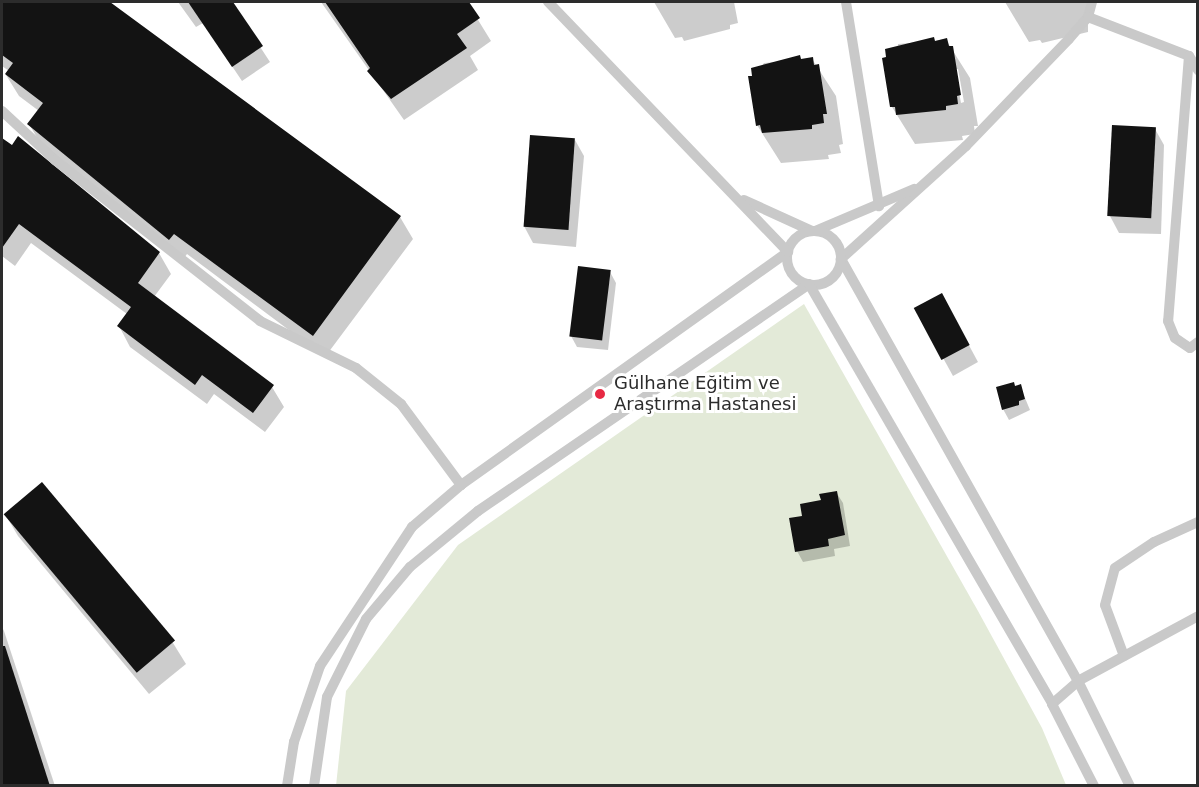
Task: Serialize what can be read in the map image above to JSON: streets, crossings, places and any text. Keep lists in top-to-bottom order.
{
  "places": ["Gülhane Eğitim ve Araştırma Hastanesi"]
}
